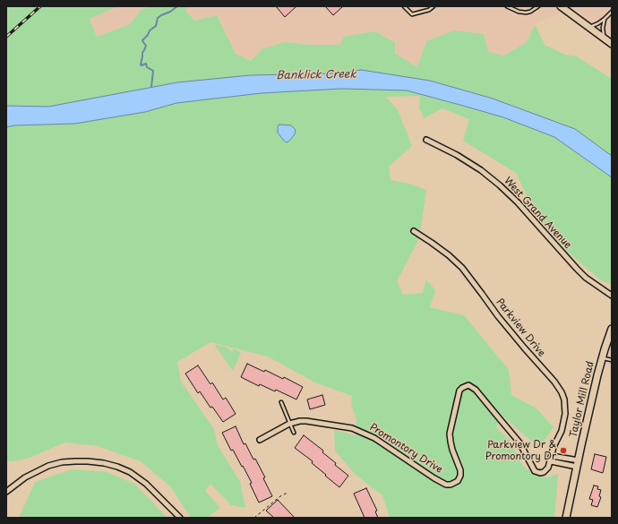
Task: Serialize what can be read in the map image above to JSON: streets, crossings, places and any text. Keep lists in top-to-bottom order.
{
  "streets": {
    "main road": ["Taylor Mill Road"],
    "street": ["West Grand Avenue", "Parkview Drive", "Promontory Drive"]
  },
  "crossings": [
    ["Parkview Drive", "Promontory Drive"]
  ],
  "water": ["Banklick Creek"],
  "places": ["Parkview Dr & Promontory Dr"]
}
